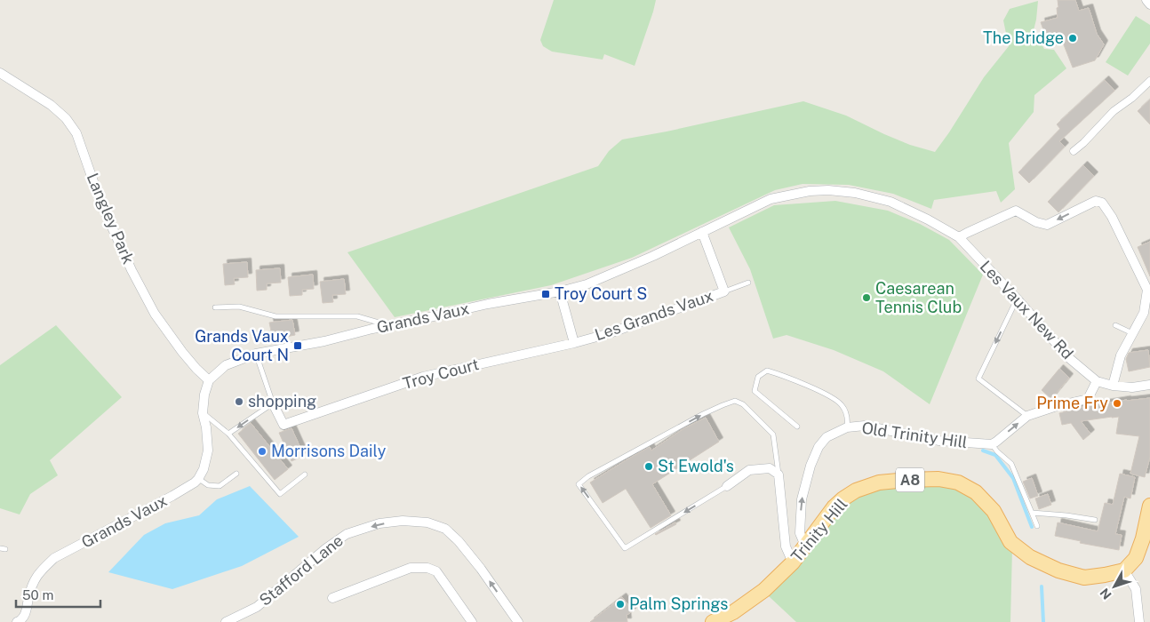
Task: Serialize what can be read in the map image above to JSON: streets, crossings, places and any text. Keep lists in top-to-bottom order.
{
  "streets": {
    "main road": ["A8", "Trinity Hill"],
    "street": [
      "Langley Park",
      "Les Vaux New Rd",
      "Les Grands Vaux",
      "Grands Vaux",
      "Troy Court",
      "Old Trinity Hill",
      "Stafford Lane"
    ]
  },
  "crossings": [
    ["Langley Park", "Grands Vaux"],
    ["Les Vaux New Rd", "Grands Vaux"],
    ["Les Grands Vaux", "Grands Vaux"],
    ["Les Grands Vaux", "Troy Court"],
    ["Old Trinity Hill", "Trinity Hill"]
  ],
  "one_way": ["Old Trinity Hill"],
  "places": {
    "other": [
      "The Bridge",
      "Caesarean Tennis Club",
      "shopping",
      "Prime Fry",
      "Morrisons Daily",
      "St Ewold's",
      "Palm Springs"
    ],
    "transit": ["Troy Court S", "Grands Vaux Court N"]
  },
  "scale_bar": "50 m",
  "north": "bottom left"
}
